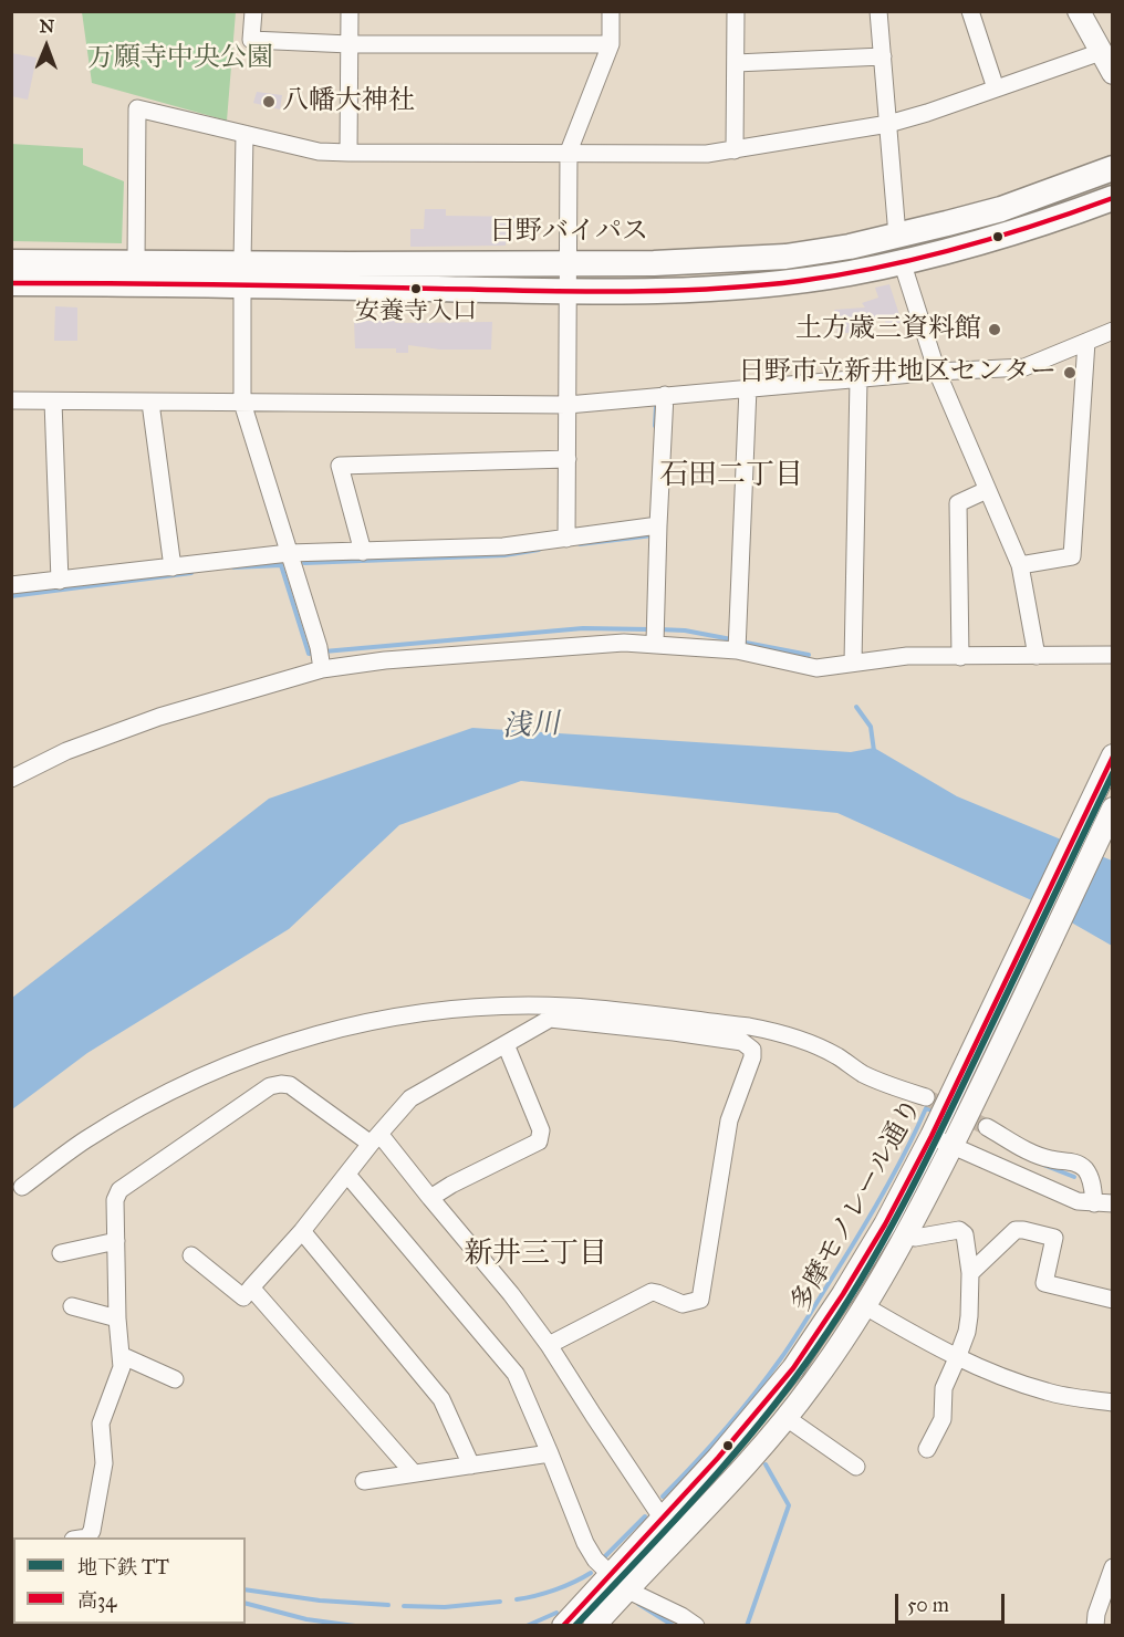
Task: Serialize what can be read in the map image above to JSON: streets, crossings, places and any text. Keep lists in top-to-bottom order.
{
  "streets": {
    "highway": ["日野バイパス"],
    "main road": ["多摩モノレール通り"]
  },
  "districts": ["石田二丁目", "新井三丁目"],
  "water": ["浅川"],
  "parks": ["万願寺中央公園"],
  "places": [
    "八幡大神社",
    "安養寺入口",
    "土方歳三資料館",
    "日野市立新井地区センター"
  ],
  "lines": ["transit line 高34", "metro line TT"],
  "legend": ["地下鉄 TT", "高34"],
  "scale_bar": "50 m",
  "north": "top"
}
